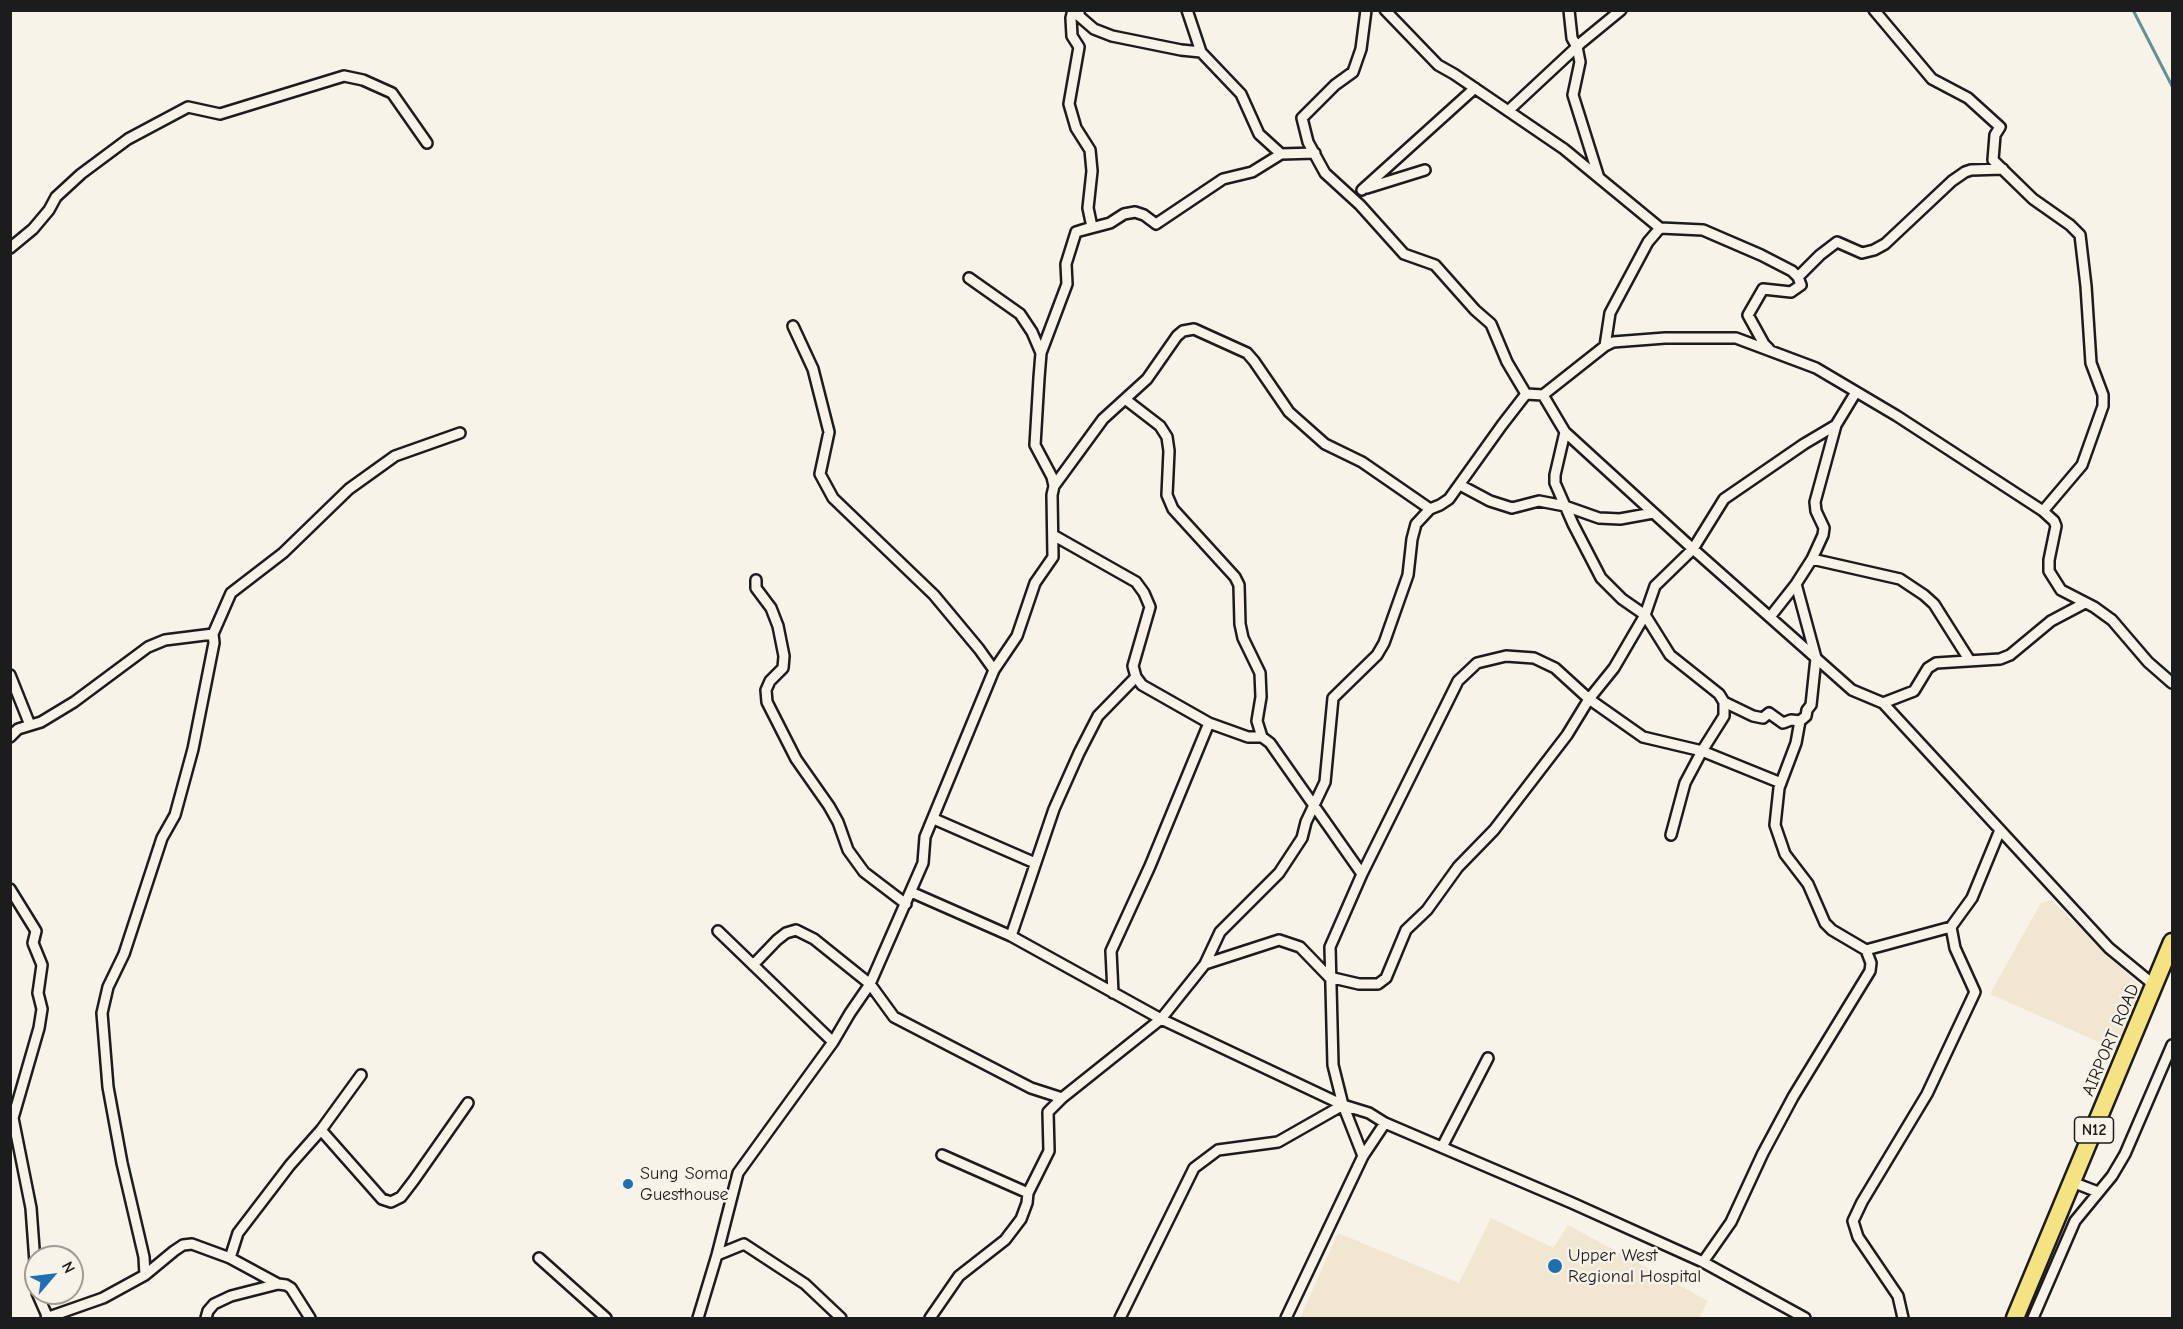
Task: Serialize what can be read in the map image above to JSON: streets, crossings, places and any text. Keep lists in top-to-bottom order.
{
  "streets": {
    "highway": ["AIRPORT ROAD", "N12"]
  },
  "places": ["Sung Soma Guesthouse", "Upper West Regional Hospital"],
  "north": "top right"
}
